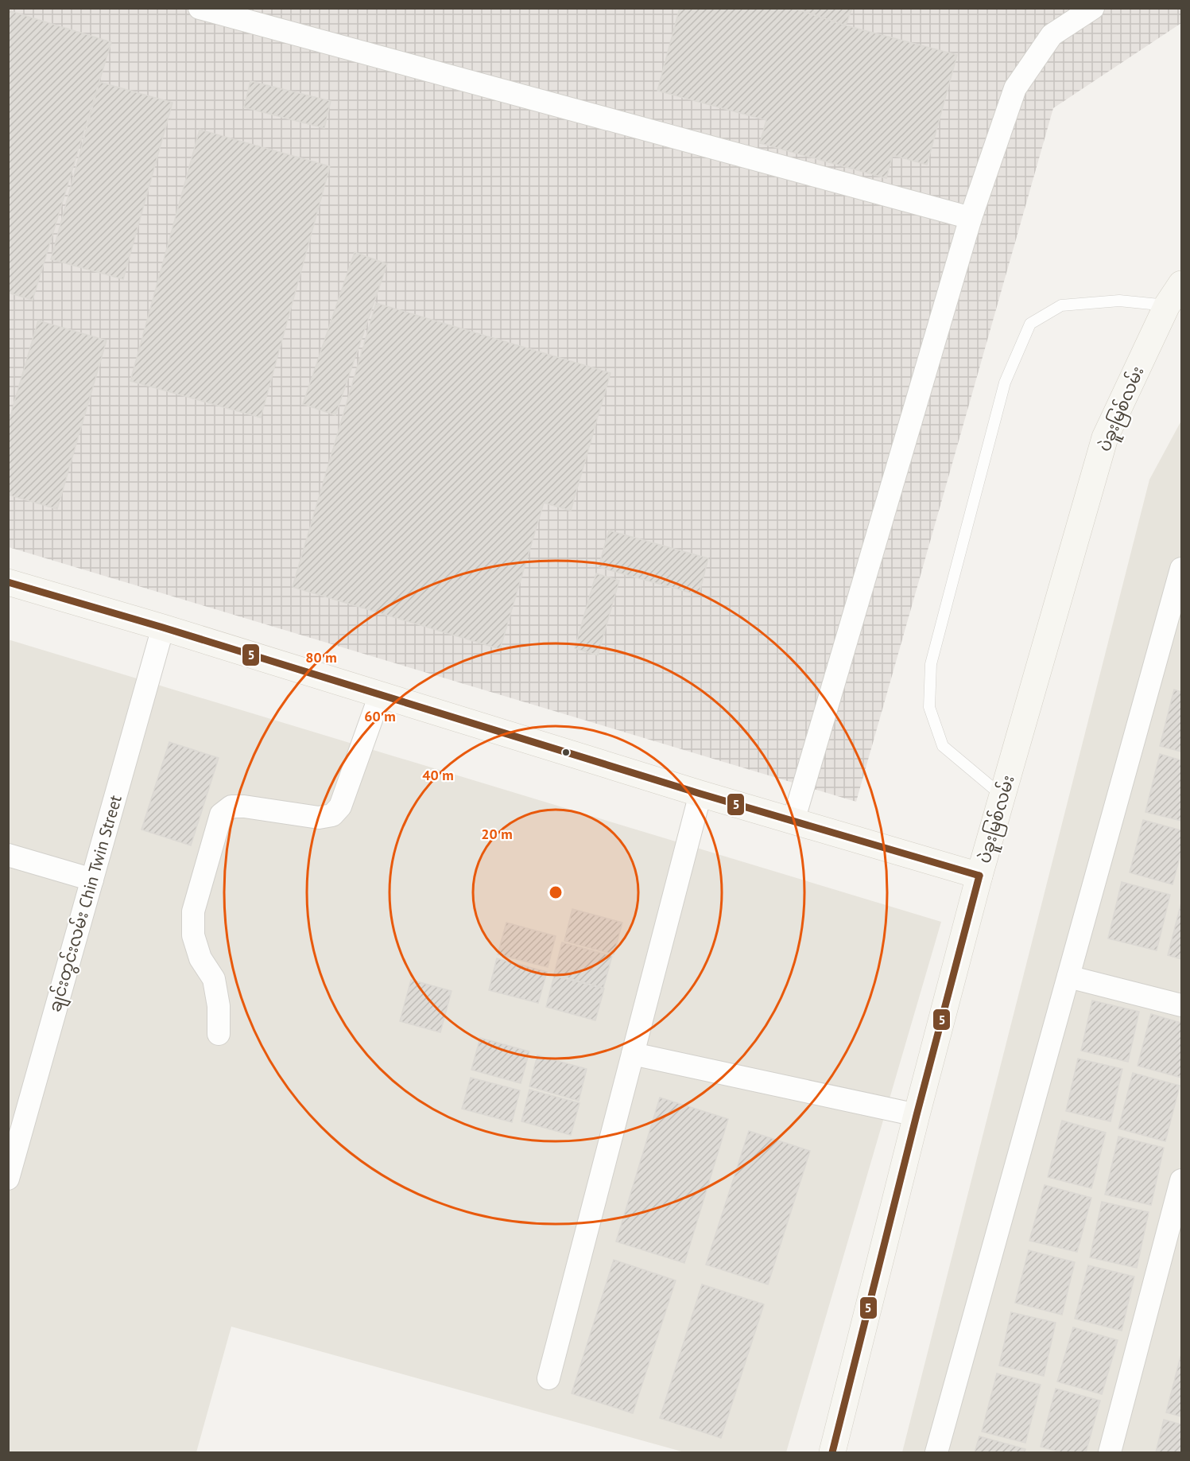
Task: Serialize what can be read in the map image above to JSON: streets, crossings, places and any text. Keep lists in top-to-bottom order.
{
  "streets": {
    "main road": ["ပဲခူးမြစ်လမ်း"],
    "street": ["ချင်းတွင်းလမ်း Chin Twin Street"]
  },
  "lines": ["transit line 5"],
  "rings": [
    "80 m",
    "60 m",
    "40 m",
    "20 m"
  ]
}
